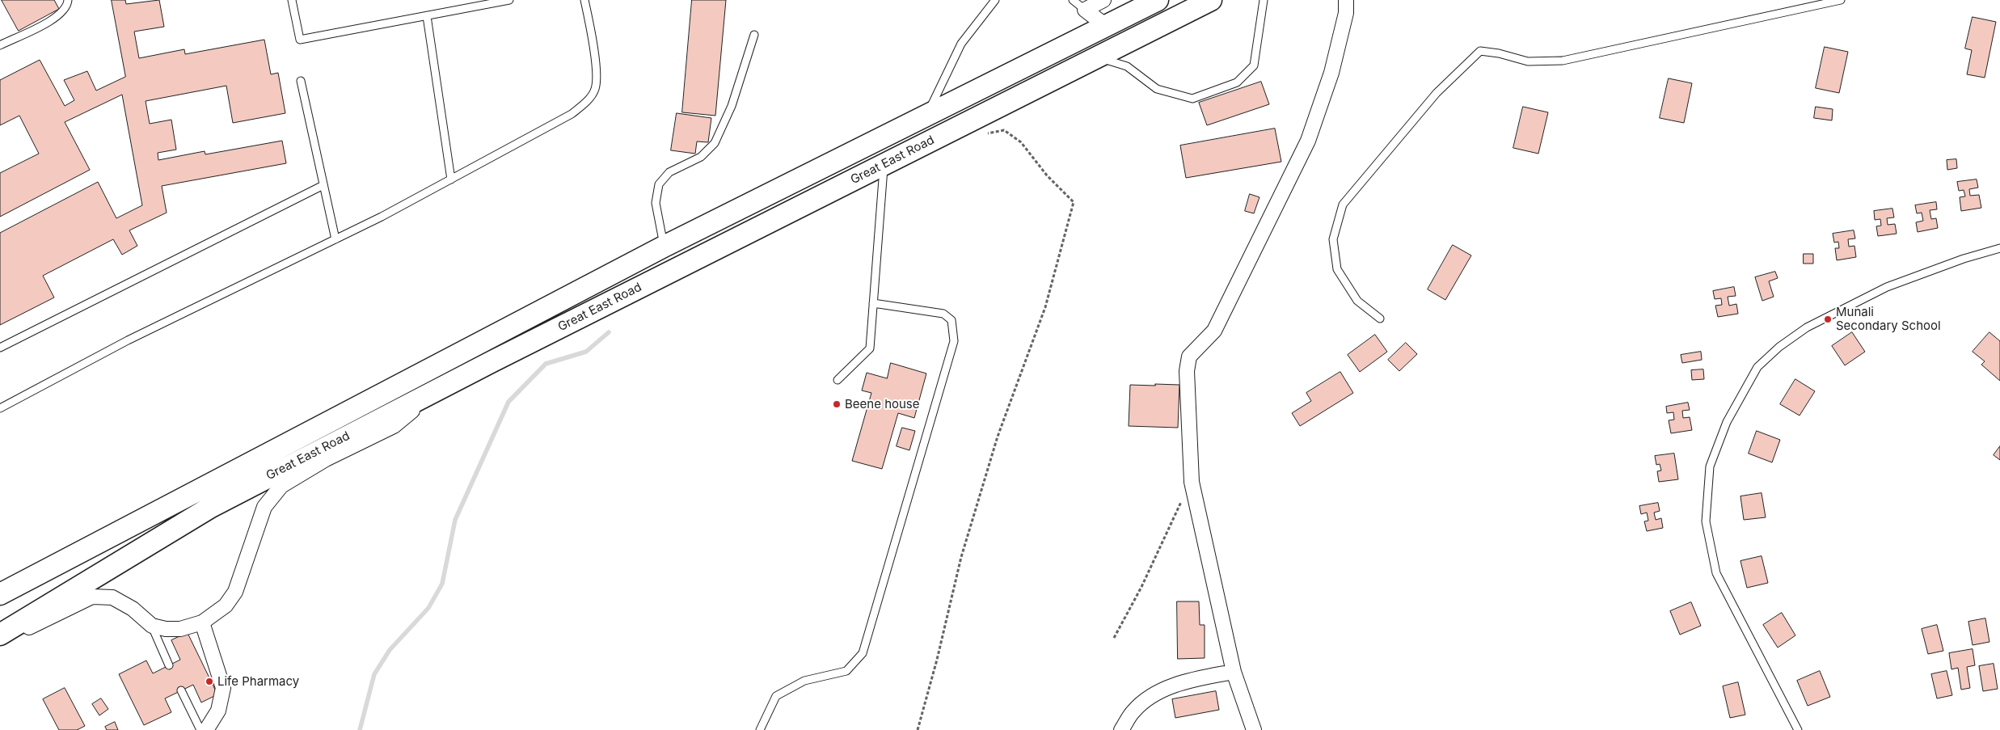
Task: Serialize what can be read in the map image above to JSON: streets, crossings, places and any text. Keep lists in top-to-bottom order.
{
  "streets": {
    "main road": ["Great East Road"]
  },
  "places": ["Munali Secondary School", "Beene house", "Life Pharmacy"]
}
